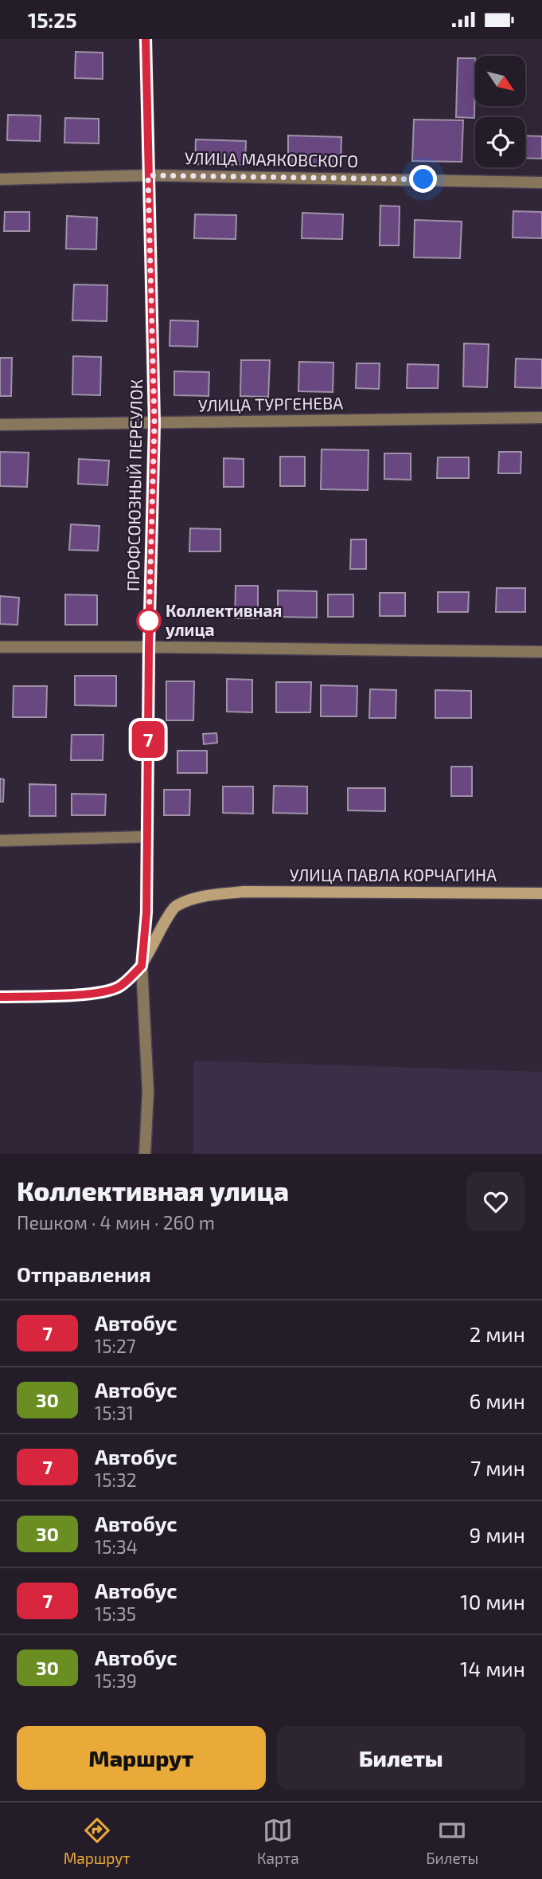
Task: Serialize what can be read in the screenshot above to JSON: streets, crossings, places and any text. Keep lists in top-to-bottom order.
{
  "streets": {
    "street": [
      "УЛИЦА МАЯКОВСКОГО",
      "УЛИЦА ТУРГЕНЕВА",
      "ПРОФСОЮЗНЫЙ ПЕРЕУЛОК",
      "УЛИЦА ПАВЛА КОРЧАГИНА"
    ]
  },
  "crossings": [
    ["УЛИЦА МАЯКОВСКОГО", "ПРОФСОЮЗНЫЙ ПЕРЕУЛОК"],
    ["УЛИЦА ТУРГЕНЕВА", "ПРОФСОЮЗНЫЙ ПЕРЕУЛОК"],
    ["ПРОФСОЮЗНЫЙ ПЕРЕУЛОК", "УЛИЦА ПАВЛА КОРЧАГИНА"]
  ],
  "places": ["Коллективная улица"],
  "lines": ["bus line 7"],
  "north": "bottom right",
  "page": {
    "status": "15:25",
    "on_map": "7",
    "heading": [
      ["Коллективная улица", "Пешком · 4 мин · 260 m"],
      "Отправления"
    ],
    "list": [
      {
        "mark": "7",
        "name": "Автобус",
        "note": "15:27",
        "value": "2 мин"
      },
      {
        "mark": "30",
        "name": "Автобус",
        "note": "15:31",
        "value": "6 мин"
      },
      {
        "mark": "7",
        "name": "Автобус",
        "note": "15:32",
        "value": "7 мин"
      },
      {
        "mark": "30",
        "name": "Автобус",
        "note": "15:34",
        "value": "9 мин"
      },
      {
        "mark": "7",
        "name": "Автобус",
        "note": "15:35",
        "value": "10 мин"
      },
      {
        "mark": "30",
        "name": "Автобус",
        "note": "15:39",
        "value": "14 мин"
      }
    ],
    "buttons": ["Маршрут", "Билеты"],
    "tabs": ["Маршрут", "Карта", "Билеты"]
  }
}
